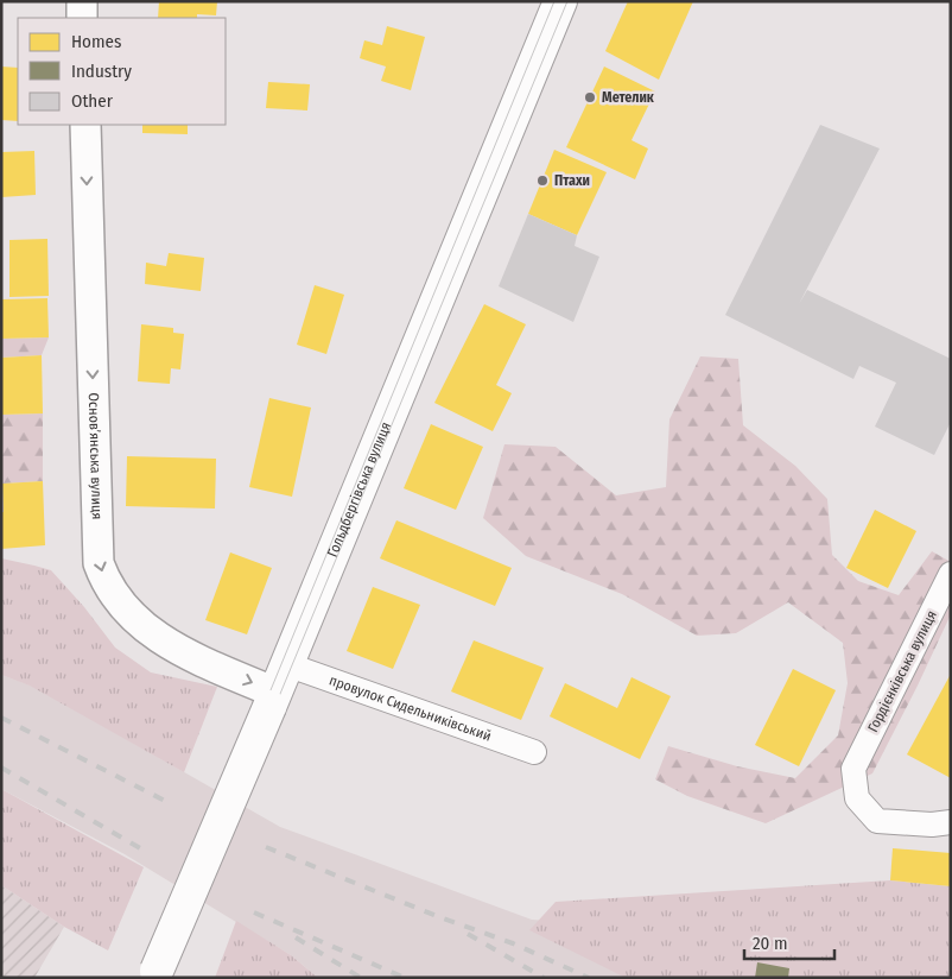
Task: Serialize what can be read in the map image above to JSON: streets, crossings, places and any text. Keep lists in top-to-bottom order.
{
  "streets": {
    "main road": ["Гольдбергівська вулиця"],
    "street": ["Основ’янська вулиця", "Гордієнківська вулиця", "провулок Сидельниківський"]
  },
  "crossings": [
    ["Основ’янська вулиця", "Гольдбергівська вулиця"],
    ["Основ’янська вулиця", "провулок Сидельниківський"],
    ["Гольдбергівська вулиця", "провулок Сидельниківський"]
  ],
  "one_way": ["Основ’янська вулиця"],
  "places": ["Метелик", "Птахи"],
  "legend": ["Homes", "Industry", "Other"],
  "scale_bar": "20 m"
}
